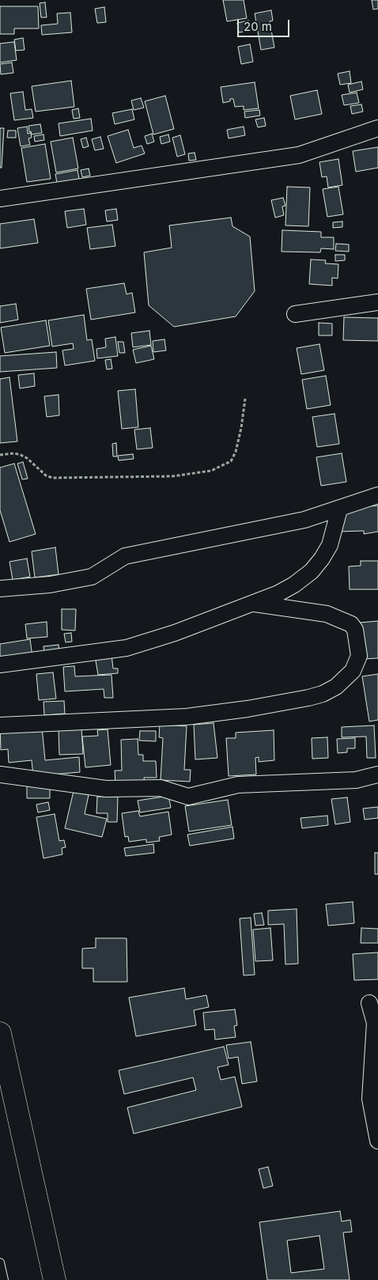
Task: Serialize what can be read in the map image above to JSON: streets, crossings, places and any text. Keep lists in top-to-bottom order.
{
  "scale_bar": "20 m"
}
